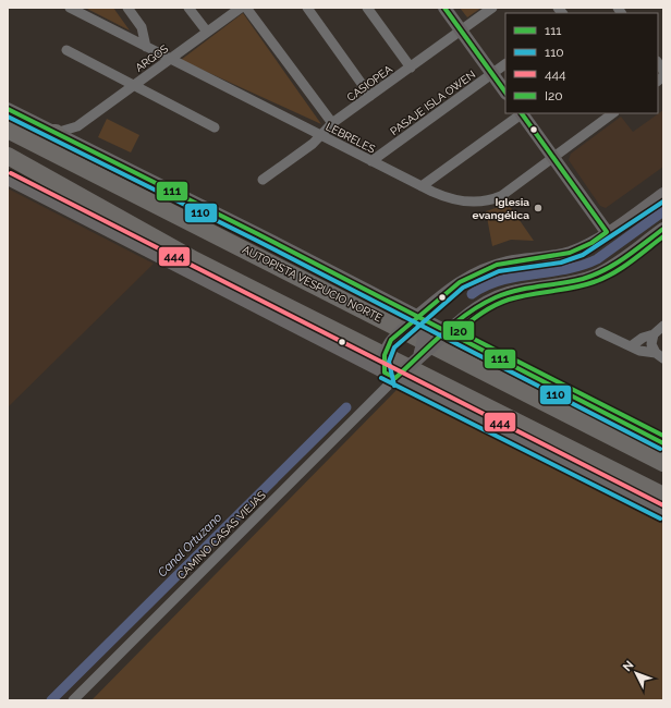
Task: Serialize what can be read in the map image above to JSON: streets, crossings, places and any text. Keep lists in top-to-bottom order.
{
  "streets": {
    "highway": ["AUTOPISTA VESPUCIO NORTE"],
    "street": [
      "ARGOS",
      "CASIOPEA",
      "PASAJE ISLA OWEN",
      "LEBRELES",
      "CAMINO CASAS VIEJAS"
    ]
  },
  "crossings": [
    ["ARGOS", "LEBRELES"],
    ["CASIOPEA", "LEBRELES"],
    ["PASAJE ISLA OWEN", "LEBRELES"]
  ],
  "water": ["Canal Ortuzano"],
  "places": ["Iglesia evangélica"],
  "lines": [
    "transit line 111",
    "transit line 110",
    "transit line 444",
    "transit line I20"
  ],
  "legend": [
    "111",
    "110",
    "444",
    "I20"
  ],
  "north": "top left"
}
